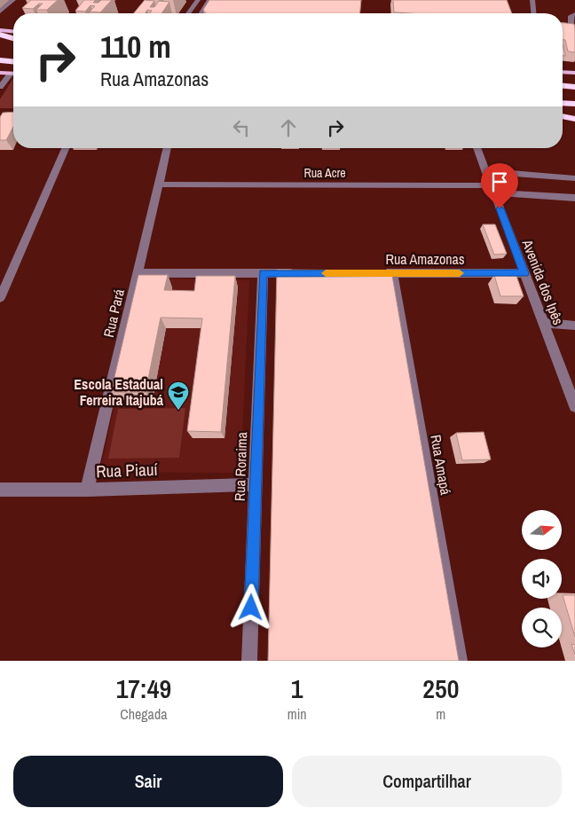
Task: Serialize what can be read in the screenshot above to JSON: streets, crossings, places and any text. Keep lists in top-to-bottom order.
{
  "streets": {
    "street": [
      "Rua Acre",
      "Rua Amazonas",
      "Avenida dos Ipês",
      "Rua Pará",
      "Rua Amapá",
      "Rua Roraima",
      "Rua Piauí"
    ]
  },
  "crossings": [
    ["Rua Acre", "Avenida dos Ipês"],
    ["Rua Acre", "Rua Pará"],
    ["Rua Amazonas", "Avenida dos Ipês"],
    ["Rua Amazonas", "Rua Amapá"],
    ["Rua Pará", "Rua Piauí"],
    ["Rua Roraima", "Rua Piauí"]
  ],
  "places": {
    "school or university": ["Escola Estadual Ferreira Itajubá"]
  },
  "north": "right",
  "page": {
    "turn": ["110 m", "Rua Amazonas"],
    "eta": [
      "17:49",
      "Chegada",
      "1",
      "min",
      "250",
      "m"
    ],
    "buttons": ["Sair", "Compartilhar"]
  }
}
